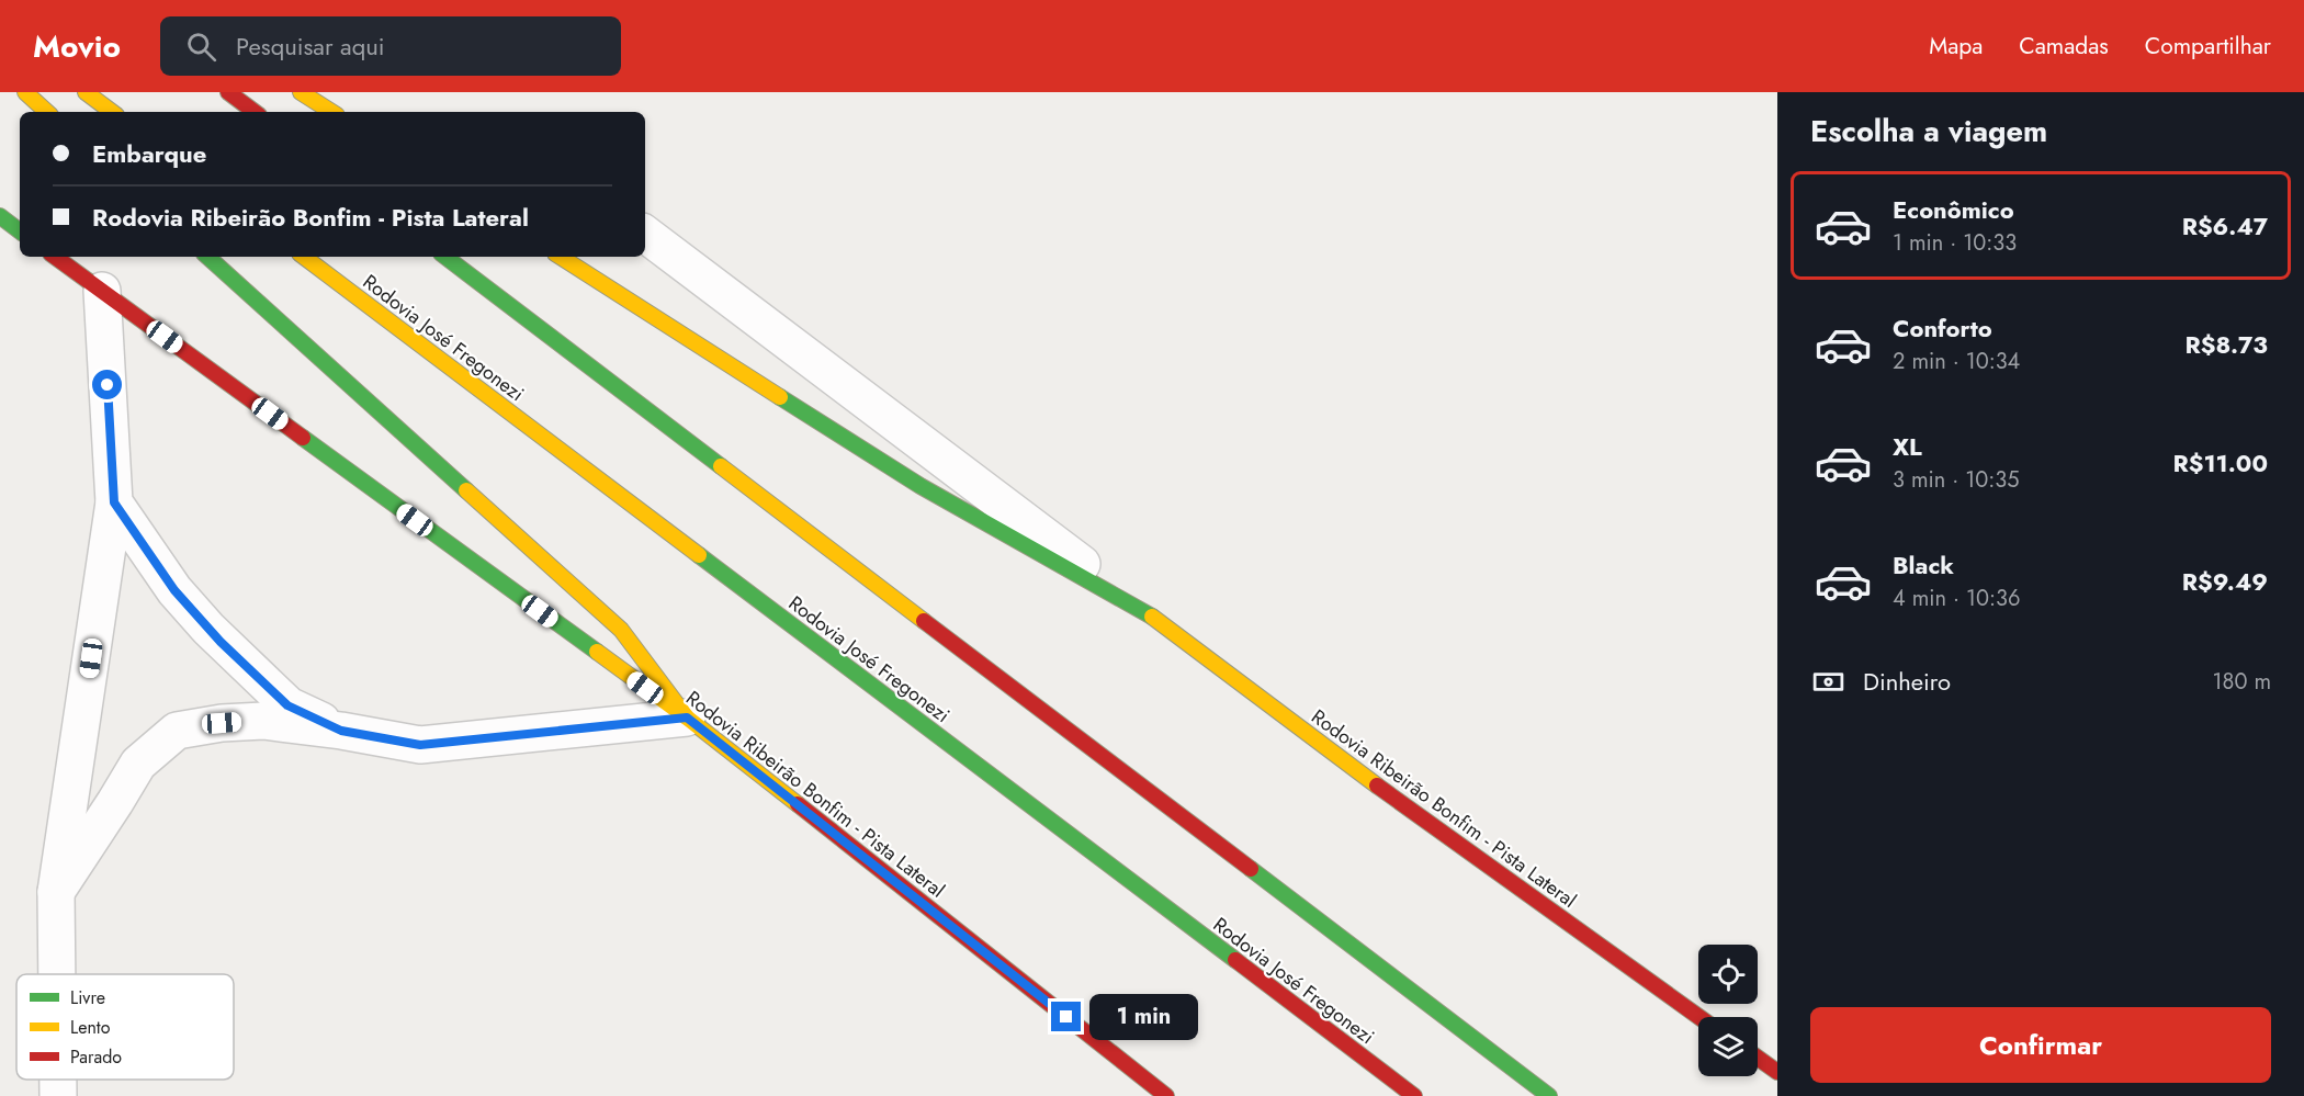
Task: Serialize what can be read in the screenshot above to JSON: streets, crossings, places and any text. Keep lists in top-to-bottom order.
{
  "streets": {
    "main road": ["Rodovia José Fregonezi", "Rodovia Ribeirão Bonfim - Pista Lateral"]
  },
  "legend": ["Livre", "Lento", "Parado"],
  "page": {
    "header": "Movio",
    "search": "Pesquisar aqui",
    "nav": ["Mapa", "Camadas", "Compartilhar"],
    "heading": "Escolha a viagem",
    "banner": ["Embarque", "Rodovia Ribeirão Bonfim - Pista Lateral"],
    "list": [
      {
        "name": "Econômico",
        "note": "1 min · 10:33",
        "value": "R$6.47"
      },
      {
        "name": "Conforto",
        "note": "2 min · 10:34",
        "value": "R$8.73"
      },
      {
        "name": "XL",
        "note": "3 min · 10:35",
        "value": "R$11.00"
      },
      {
        "name": "Black",
        "note": "4 min · 10:36",
        "value": "R$9.49"
      }
    ],
    "pay": ["Dinheiro", "180 m"],
    "bubble": "1 min",
    "buttons": "Confirmar"
  }
}
